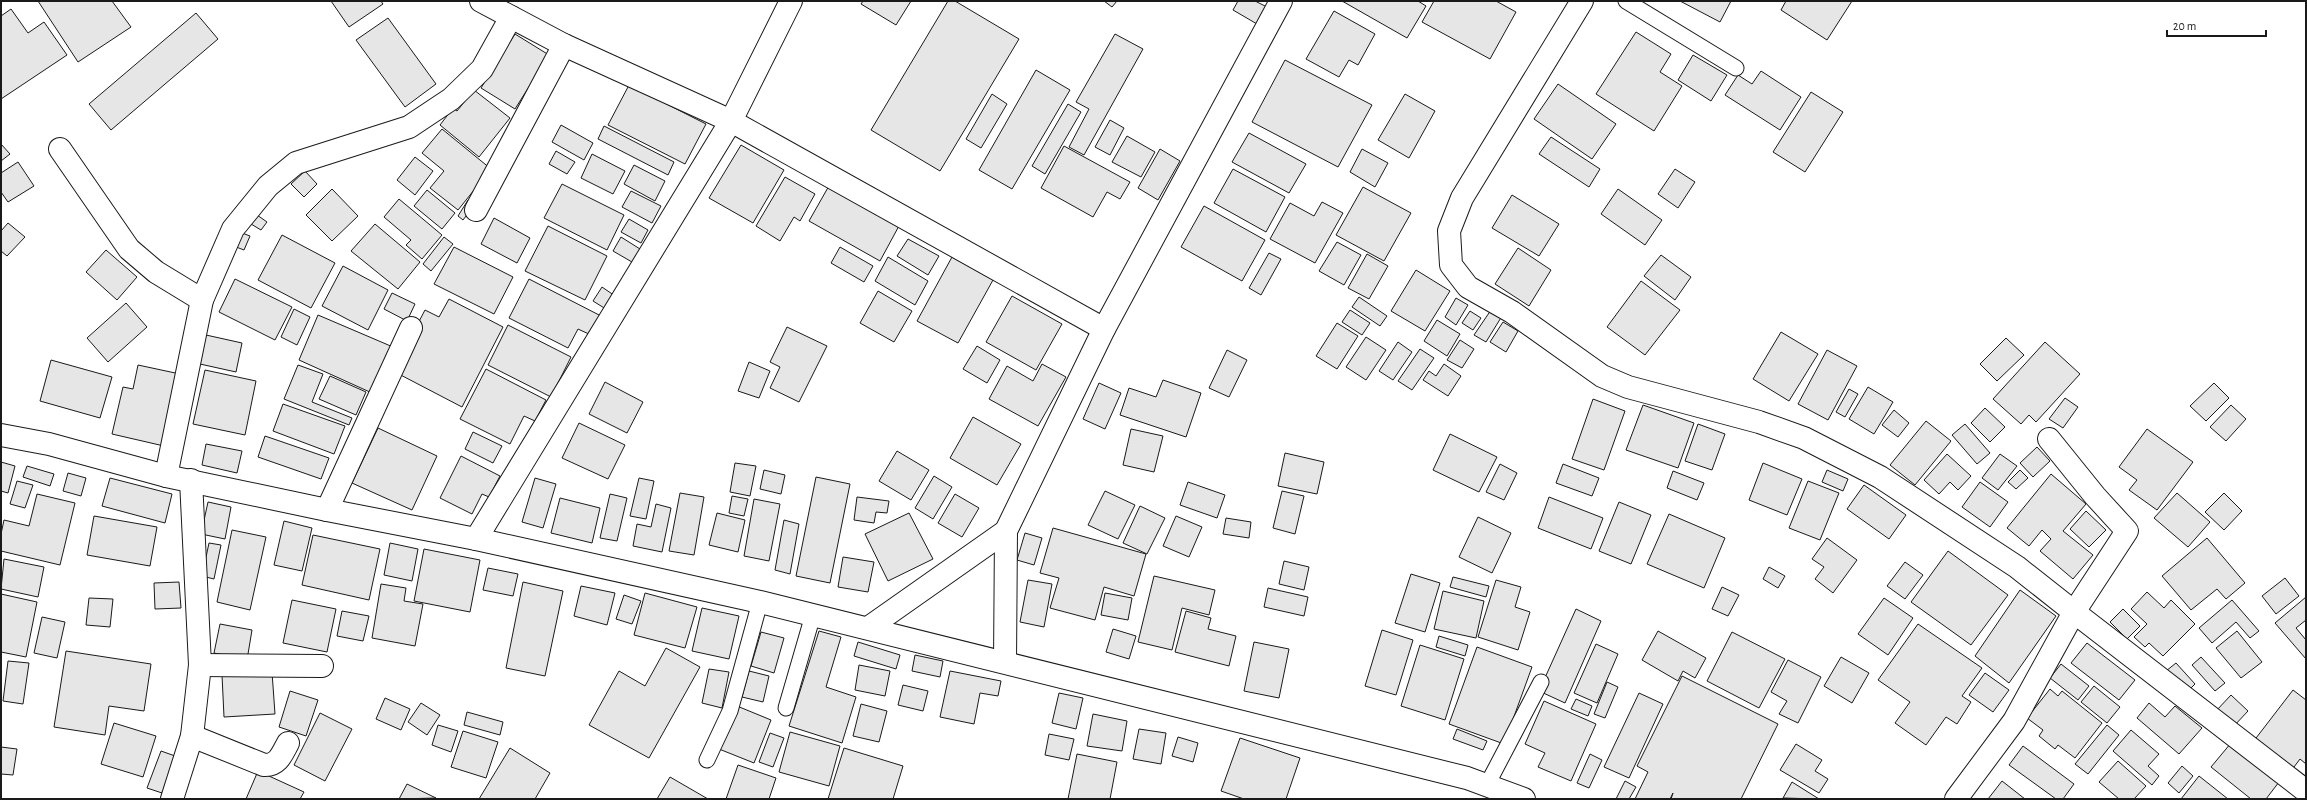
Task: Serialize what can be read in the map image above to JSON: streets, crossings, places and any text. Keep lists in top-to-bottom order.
{
  "scale_bar": "20 m"
}
